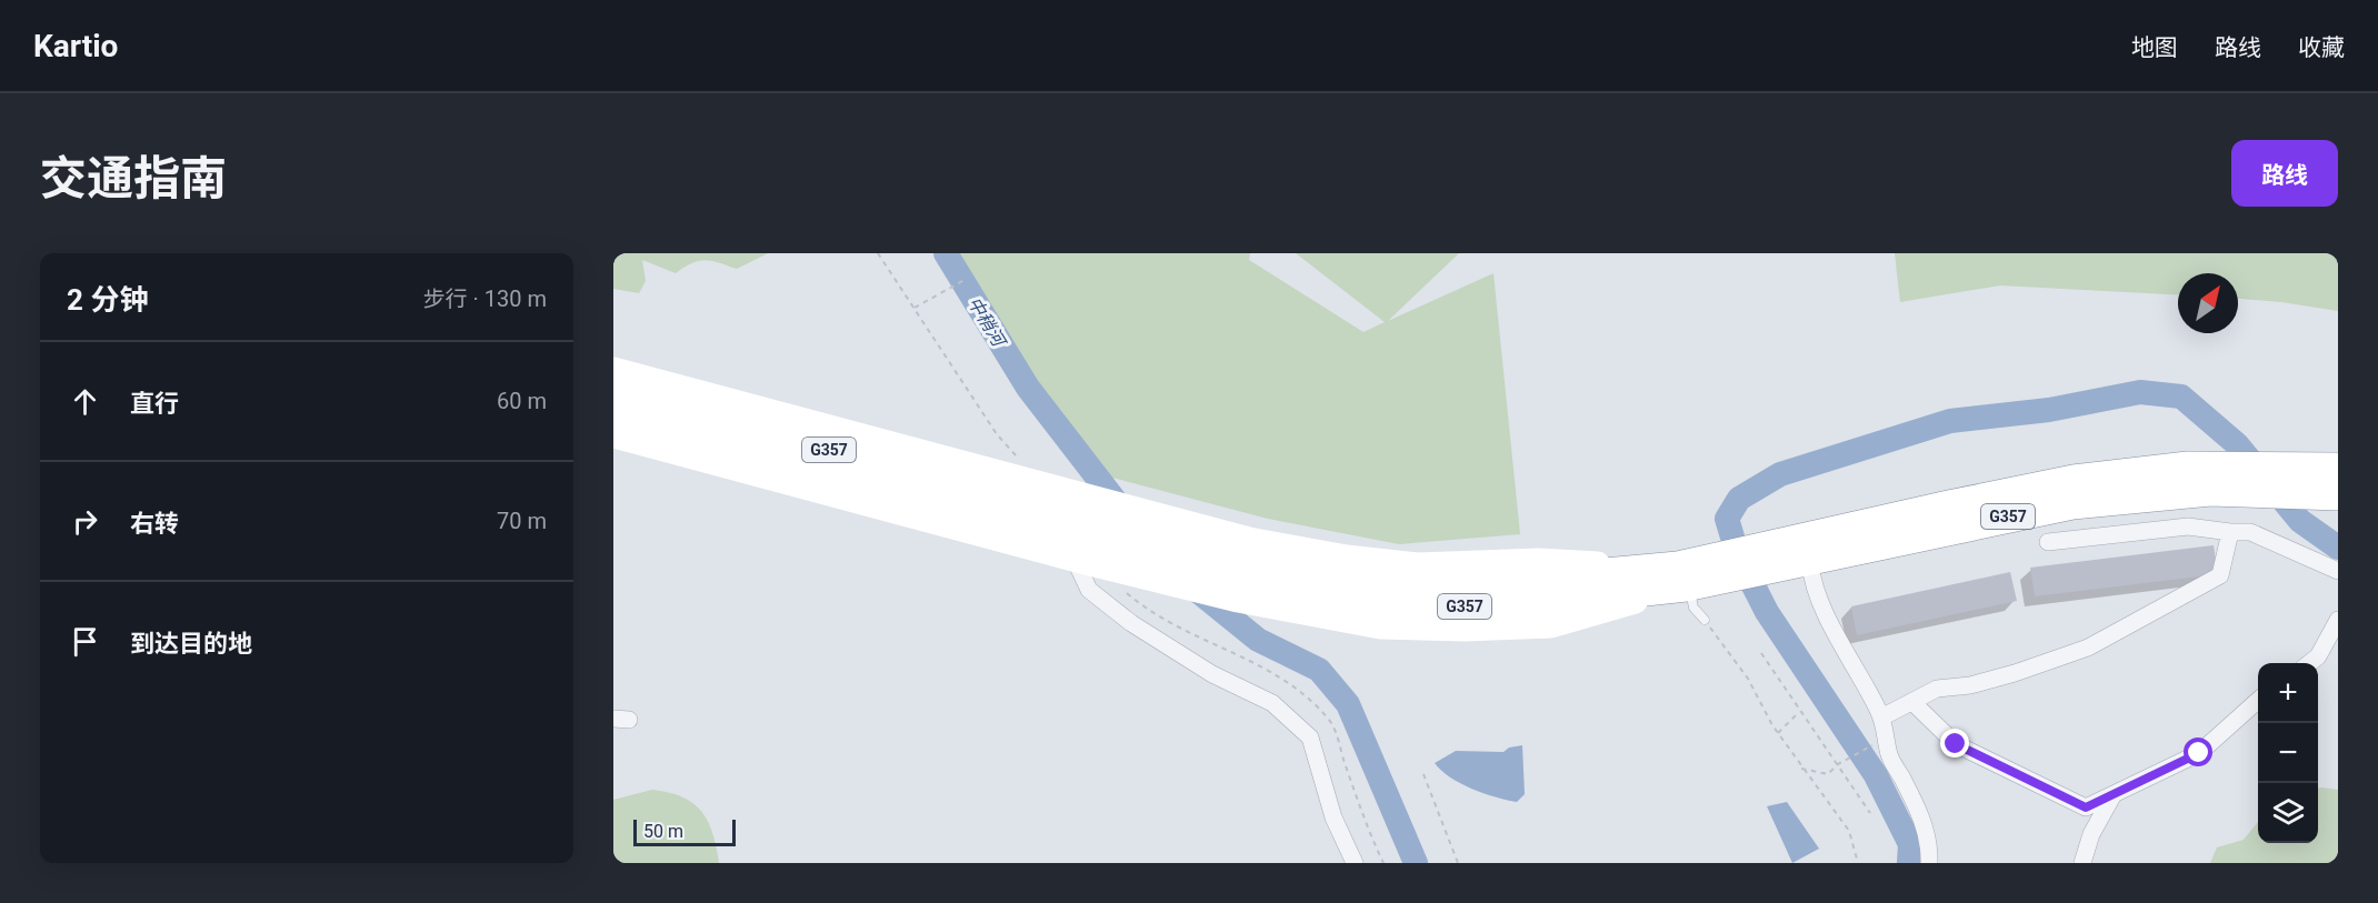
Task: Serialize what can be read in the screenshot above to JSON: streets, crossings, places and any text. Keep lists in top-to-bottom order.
{
  "streets": {
    "highway": ["G357"]
  },
  "water": ["中稍河"],
  "scale_bar": "50 m",
  "north": "top right",
  "page": {
    "header": "Kartio",
    "nav": ["地图", "路线", "收藏"],
    "title": "交通指南",
    "buttons": "路线",
    "heading": ["2 分钟", "步行 · 130 m"],
    "list": [
      ["直行", "60 m"],
      ["右转", "70 m"],
      "到达目的地"
    ],
    "map_buttons": ["+", "−"],
    "scale": "50 m"
  }
}
